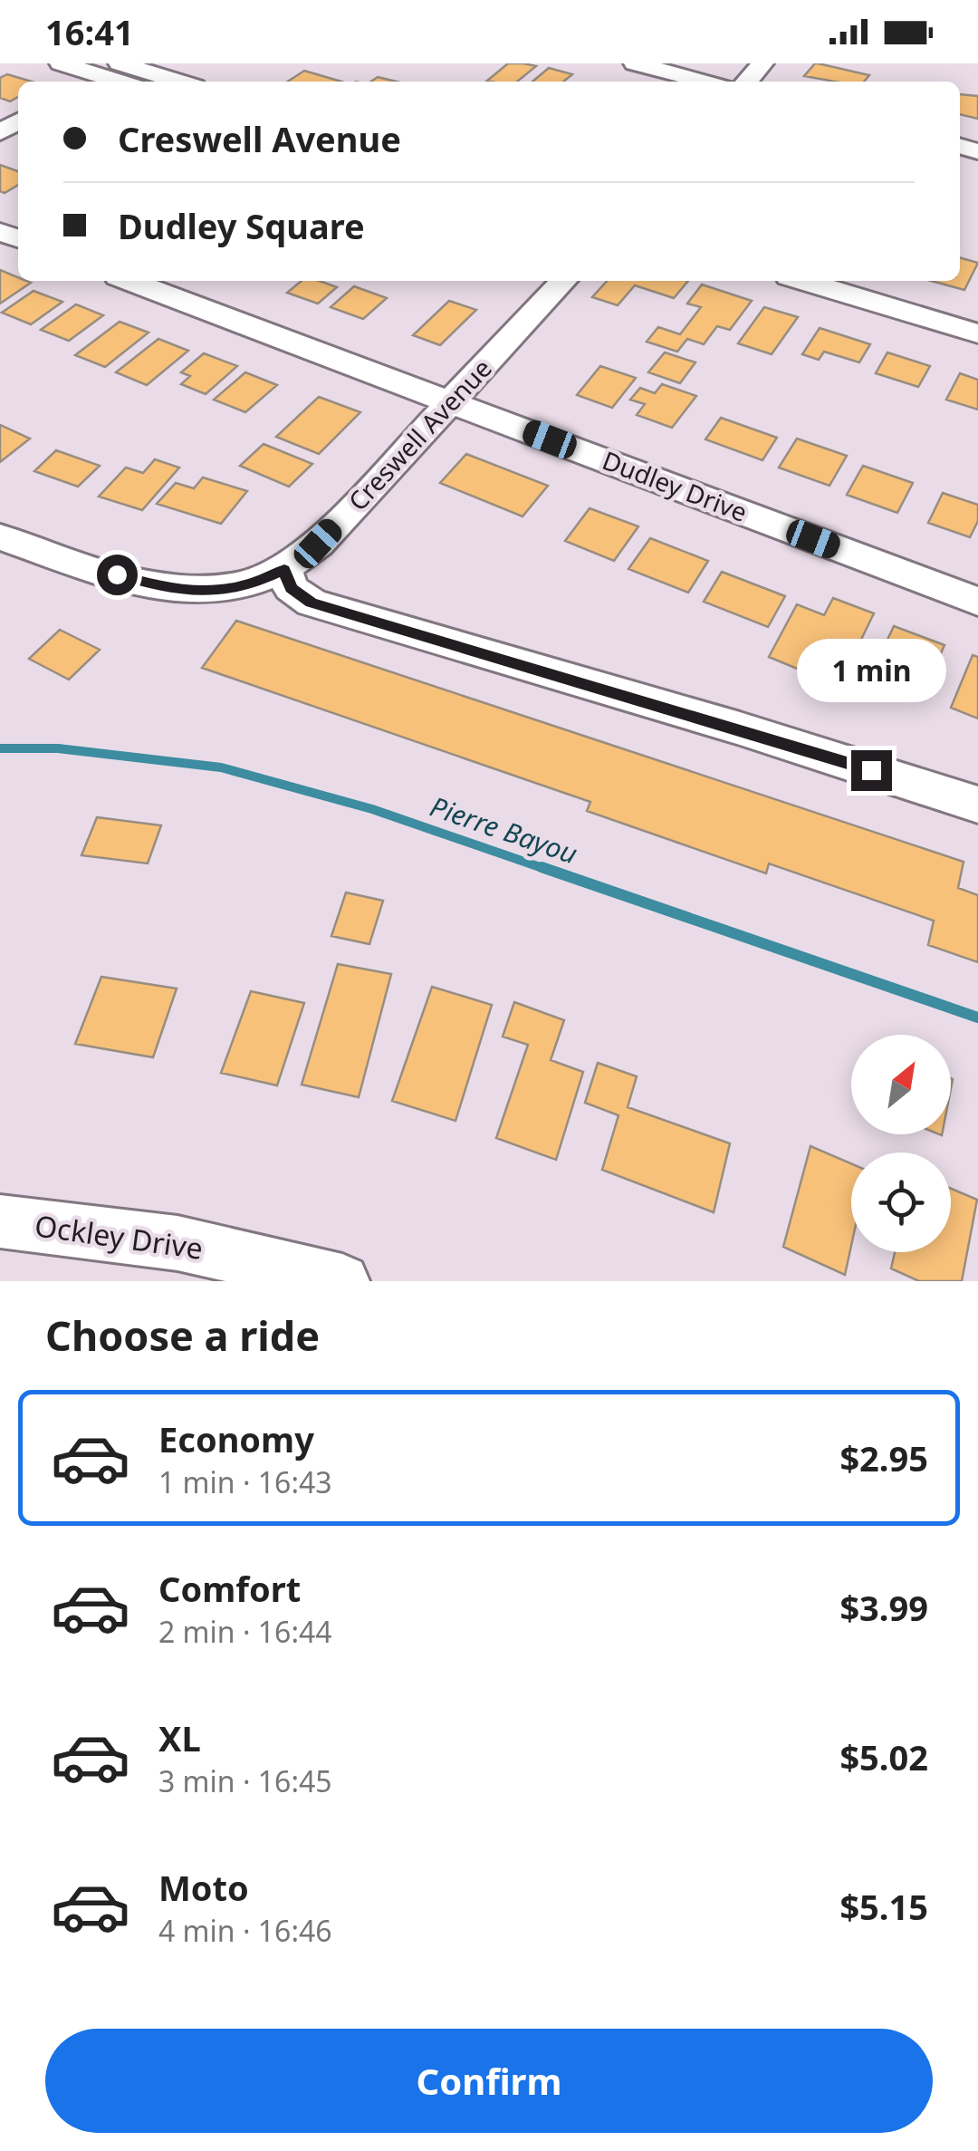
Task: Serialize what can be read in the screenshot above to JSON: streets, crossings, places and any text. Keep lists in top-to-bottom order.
{
  "streets": {
    "street": ["Creswell Avenue", "Dudley Drive", "Ockley Drive"]
  },
  "crossings": [
    ["Creswell Avenue", "Dudley Drive"]
  ],
  "water": ["Pierre Bayou"],
  "north": "top right",
  "page": {
    "status": "16:41",
    "banner": ["Creswell Avenue", "Dudley Square"],
    "bubble": "1 min",
    "heading": "Choose a ride",
    "list": [
      {
        "name": "Economy",
        "note": "1 min · 16:43",
        "value": "$2.95"
      },
      {
        "name": "Comfort",
        "note": "2 min · 16:44",
        "value": "$3.99"
      },
      {
        "name": "XL",
        "note": "3 min · 16:45",
        "value": "$5.02"
      },
      {
        "name": "Moto",
        "note": "4 min · 16:46",
        "value": "$5.15"
      }
    ],
    "buttons": "Confirm"
  }
}
